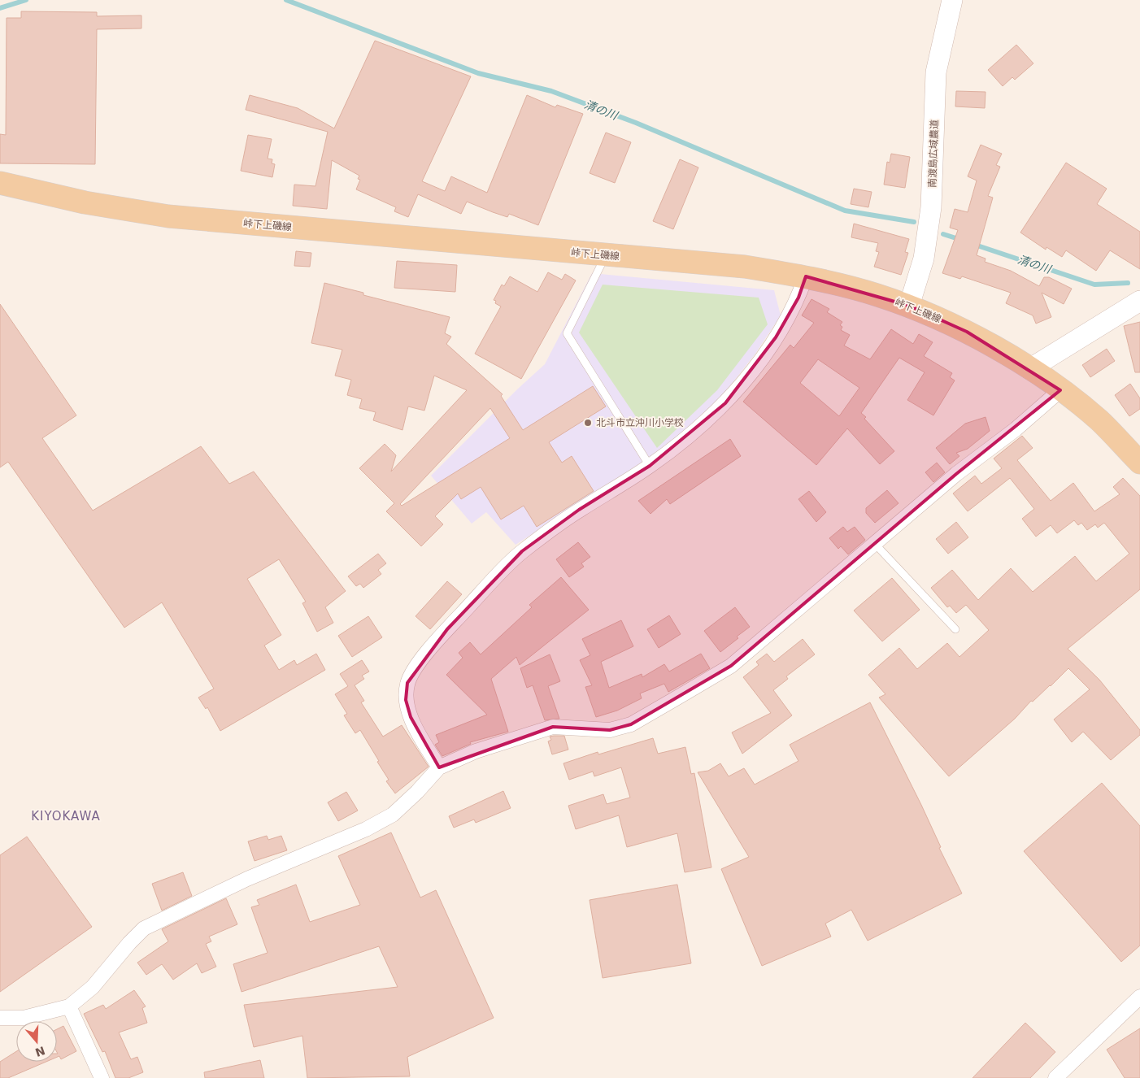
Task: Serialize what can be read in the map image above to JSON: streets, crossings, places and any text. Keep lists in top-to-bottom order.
{
  "streets": {
    "main road": ["峠下上磯線"],
    "street": ["南渡島広域農道"]
  },
  "crossings": [
    ["南渡島広域農道", "峠下上磯線"]
  ],
  "districts": ["KIYOKAWA"],
  "water": ["清の川"],
  "places": ["北斗市立沖川小学校"],
  "north": "bottom"
}
